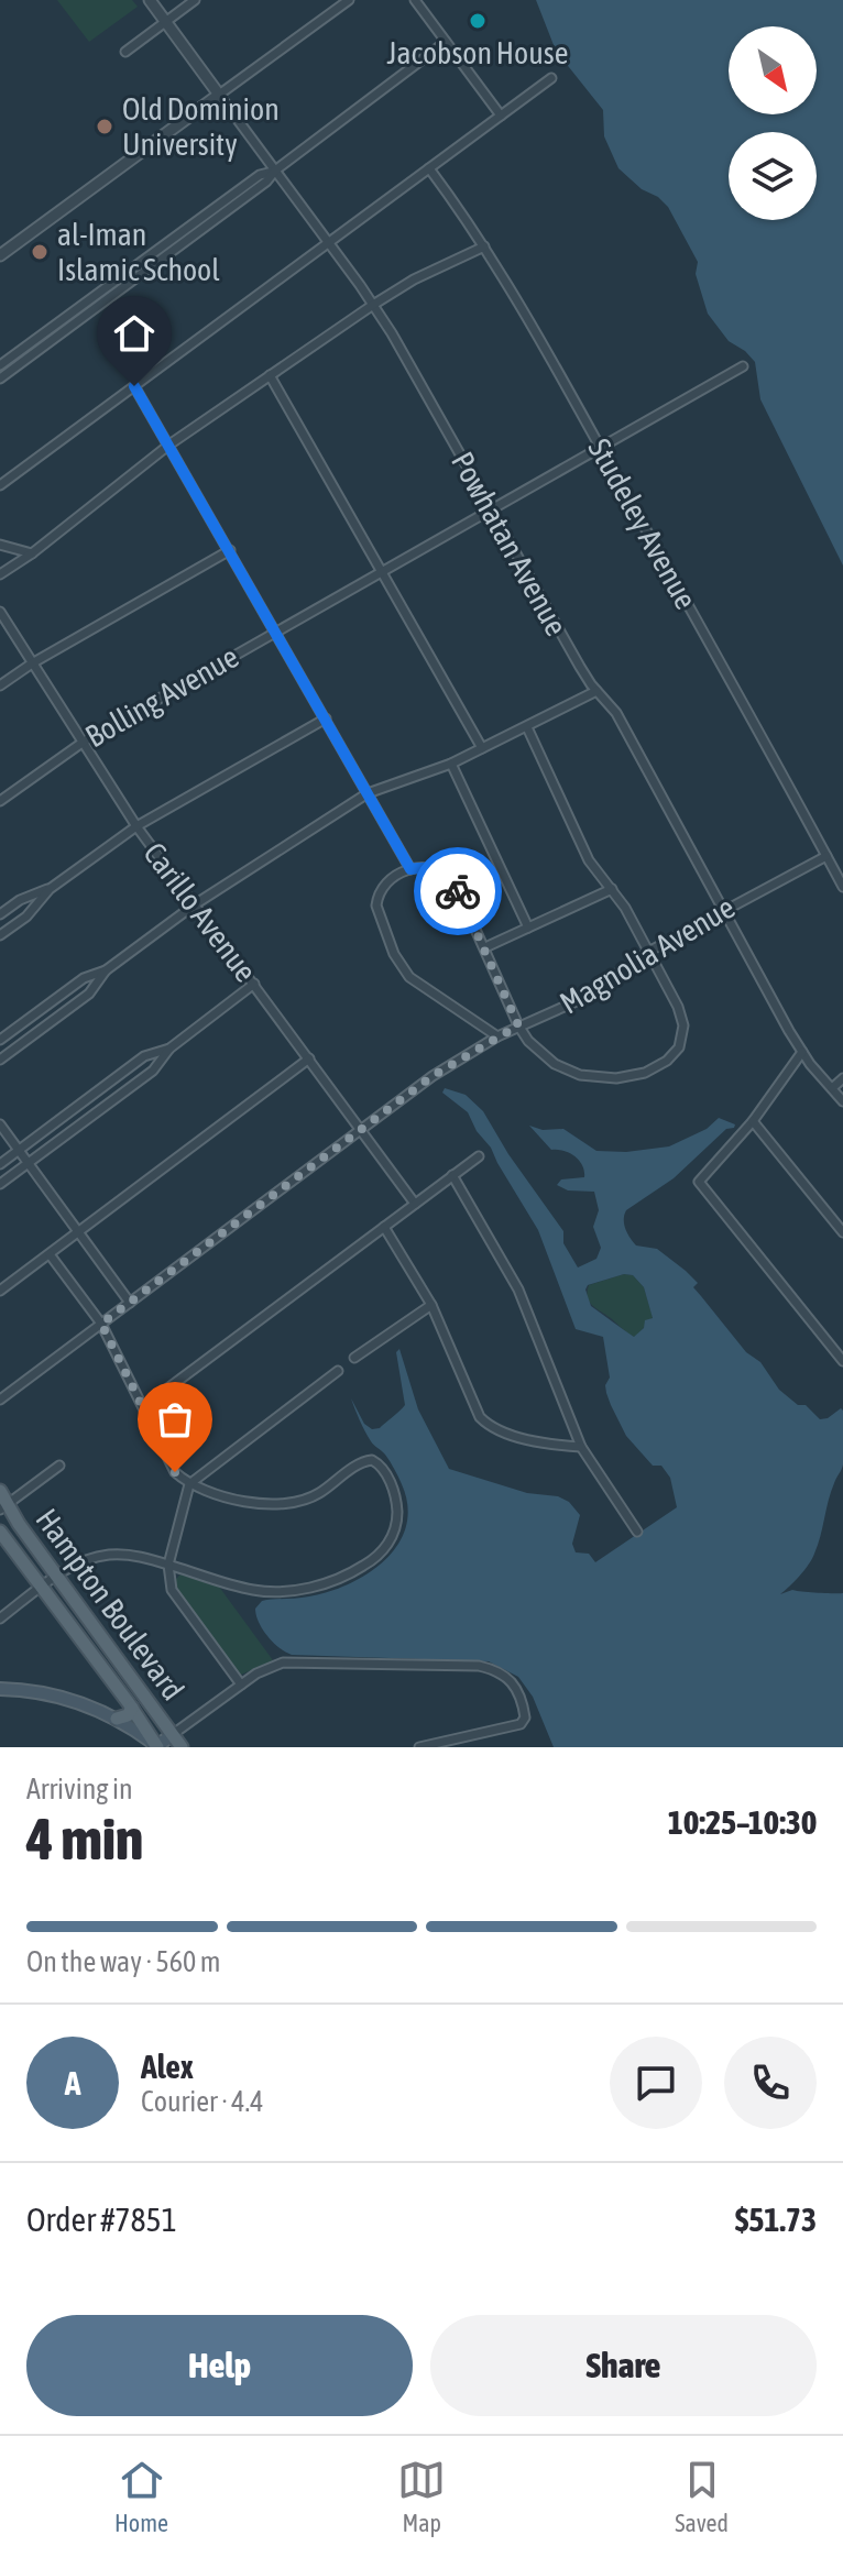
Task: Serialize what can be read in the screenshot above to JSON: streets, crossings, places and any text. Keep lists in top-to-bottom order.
{
  "streets": {
    "main road": ["Hampton Boulevard"],
    "street": [
      "Studeley Avenue",
      "Powhatan Avenue",
      "Bolling Avenue",
      "Carillo Avenue",
      "Magnolia Avenue"
    ]
  },
  "crossings": [
    ["Studeley Avenue", "Bolling Avenue"],
    ["Studeley Avenue", "Magnolia Avenue"],
    ["Powhatan Avenue", "Bolling Avenue"],
    ["Powhatan Avenue", "Magnolia Avenue"],
    ["Bolling Avenue", "Carillo Avenue"],
    ["Carillo Avenue", "Magnolia Avenue"]
  ],
  "places": ["Jacobson House", "Old Dominion University", "al-Iman Islamic School"],
  "north": "bottom right",
  "page": {
    "heading": ["4 min", "Arriving in", "10:25–10:30"],
    "panel": [
      "Alex",
      "Courier · 4.4",
      "Order #7851",
      "$51.73"
    ],
    "bar": "On the way · 560 m",
    "round": "A",
    "buttons": ["Help", "Share"],
    "tabs": ["Home", "Map", "Saved"]
  }
}
